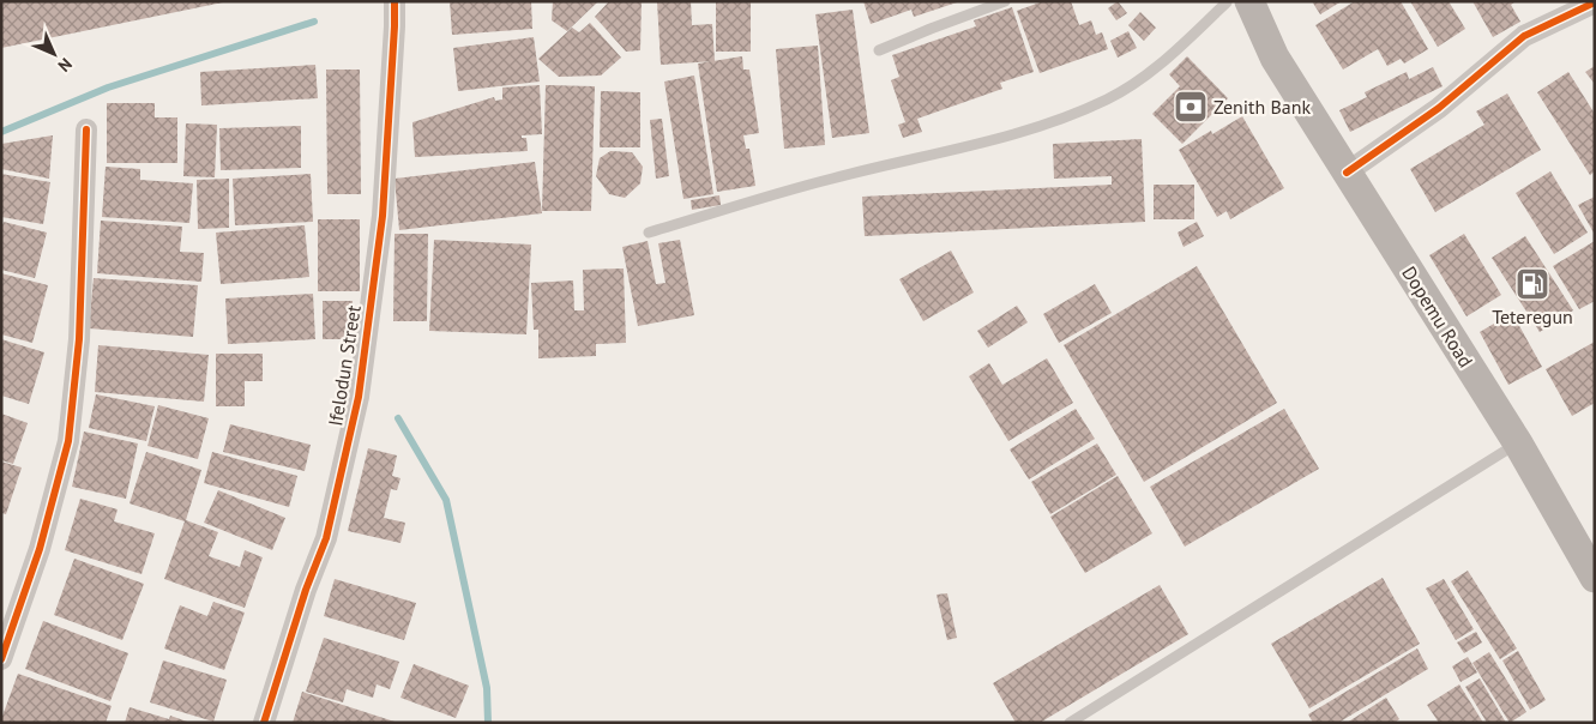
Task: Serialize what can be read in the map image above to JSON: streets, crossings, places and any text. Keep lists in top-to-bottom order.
{
  "streets": {
    "main road": ["Dopemu Road"],
    "street": ["Ifelodun Street"]
  },
  "places": {
    "bank": ["Zenith Bank"],
    "fuel station": ["Teteregun"]
  },
  "north": "bottom right"
}
